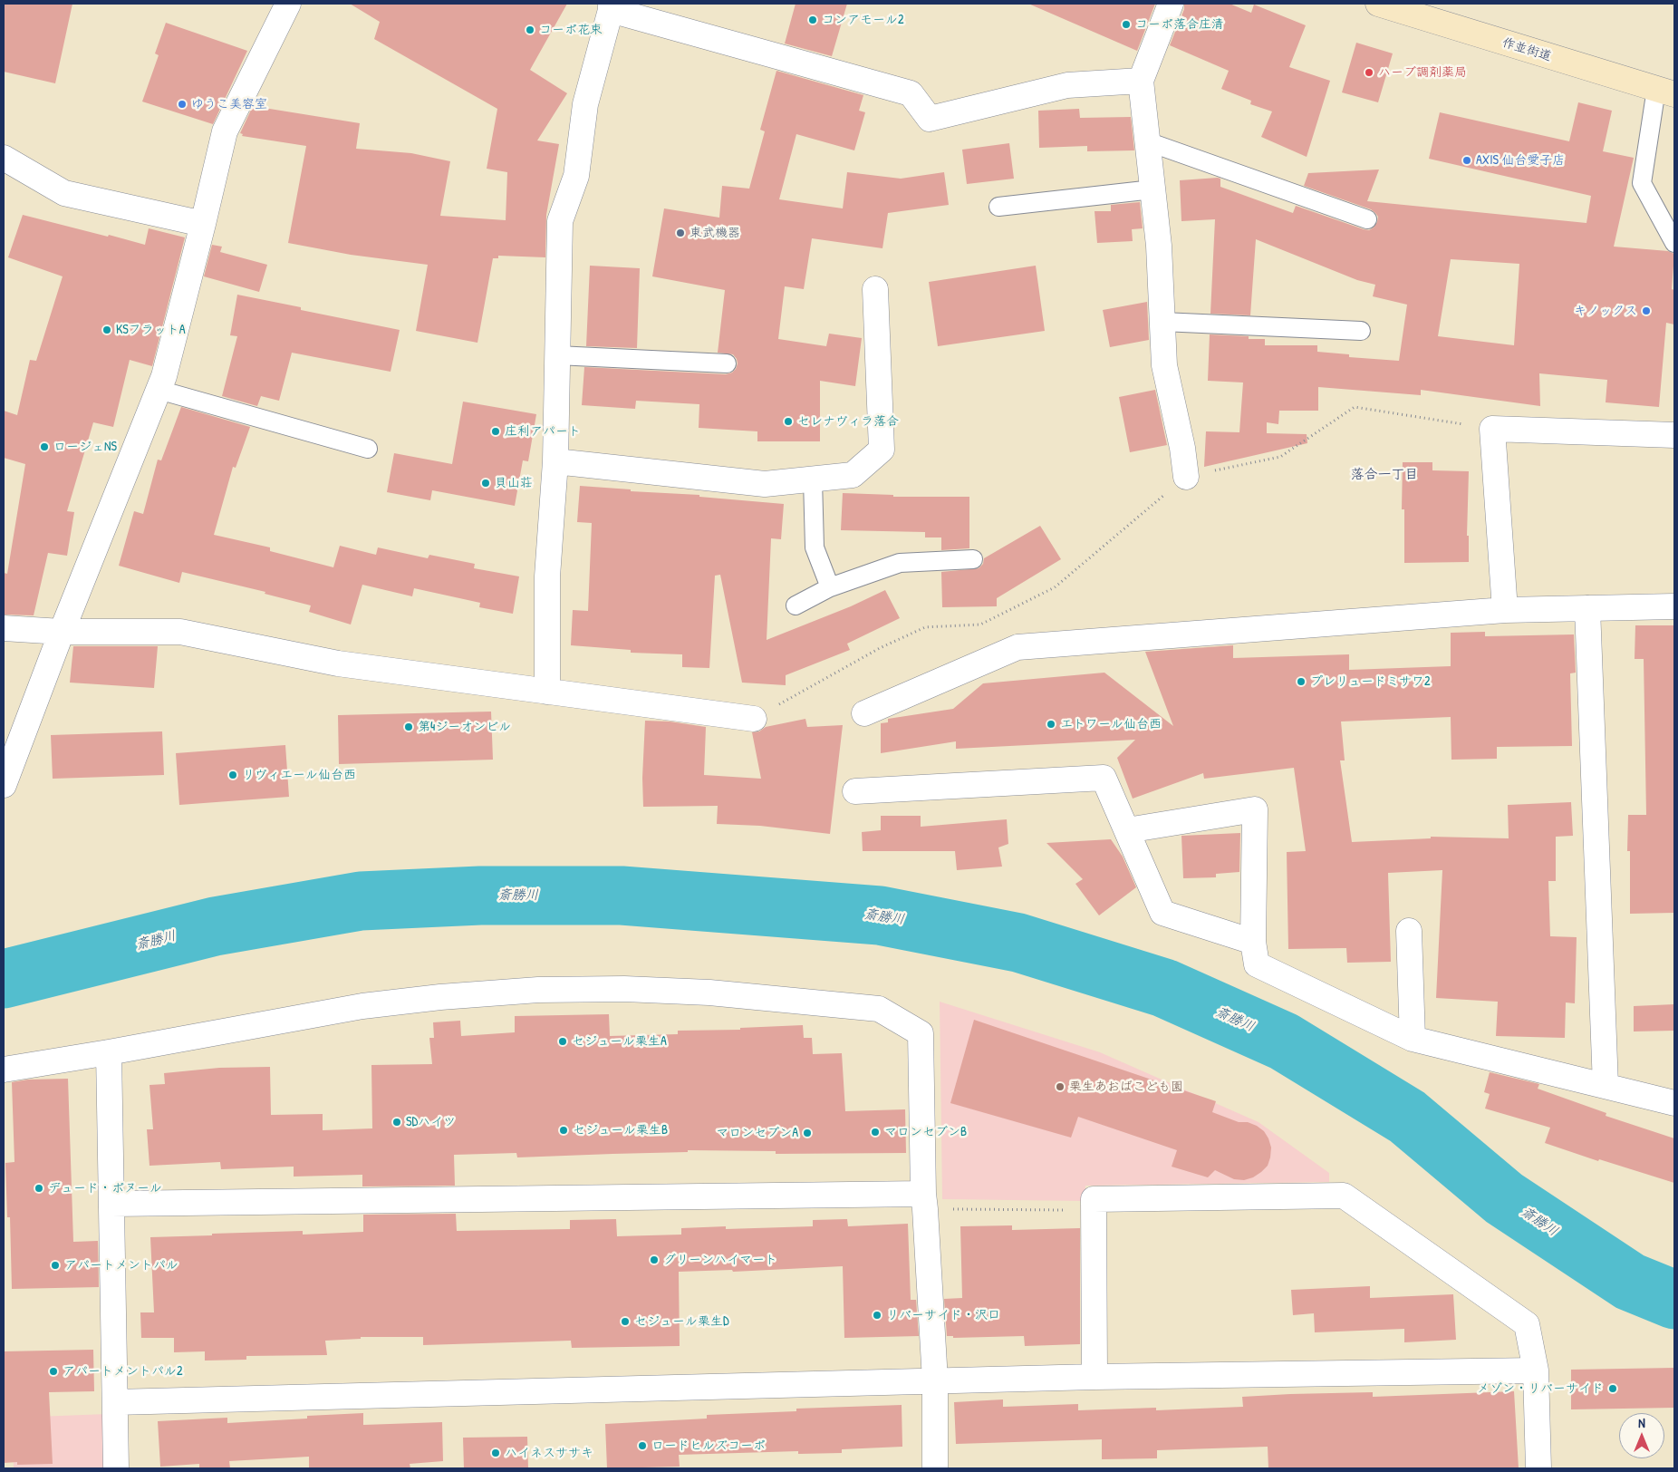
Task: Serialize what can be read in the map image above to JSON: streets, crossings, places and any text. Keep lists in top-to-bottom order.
{
  "streets": {
    "street": ["作並街道"]
  },
  "districts": ["落合一丁目"],
  "water": ["斎勝川"],
  "places": [
    "コンアモール2",
    "コーポ落合庄清",
    "コーポ花束",
    "ハーブ調剤薬局",
    "ゆうこ美容室",
    "AXIS 仙台愛子店",
    "東武機器",
    "キノックス",
    "KSフラットA",
    "セレナヴィラ落合",
    "庄利アパート",
    "ロージェNS",
    "貝山荘",
    "プレリュードミサワ2",
    "エトワール仙台西",
    "第4ジーオンビル",
    "リヴィエール仙台西",
    "セジュール栗生A",
    "栗生あおばこども園",
    "SDハイツ",
    "セジュール栗生B",
    "マロンセブンB",
    "マロンセブンA",
    "デュード・ボヌール",
    "グリーンハイマート",
    "アパートメントパル",
    "リバーサイド・沢口",
    "セジュール栗生D",
    "アパートメントパル2",
    "メゾン・リバーサイド",
    "ロードヒルズコーポ",
    "ハイネスササキ"
  ],
  "north": "top"
}
